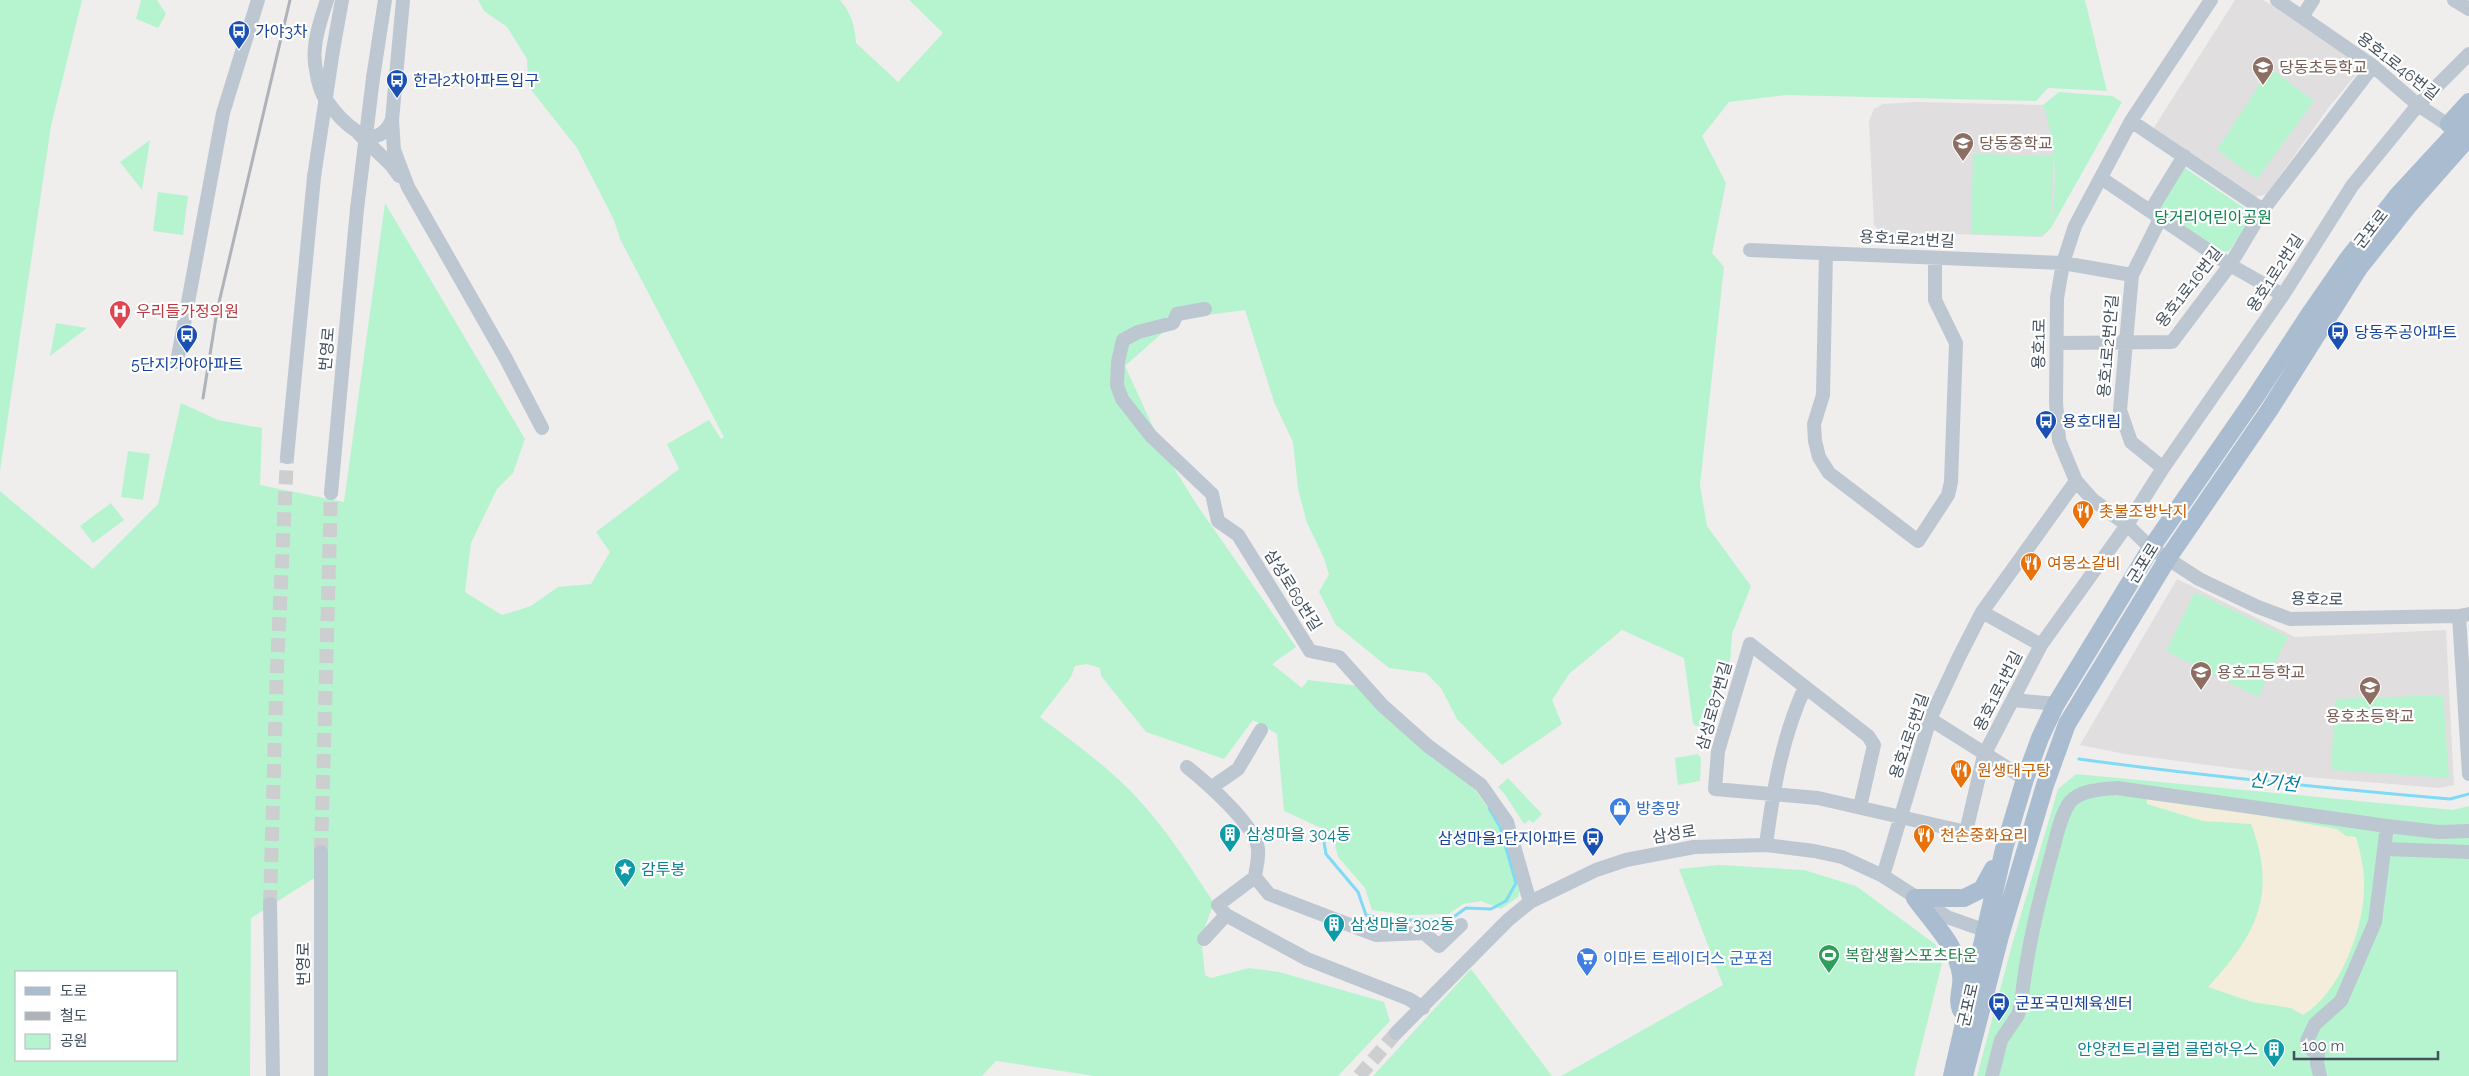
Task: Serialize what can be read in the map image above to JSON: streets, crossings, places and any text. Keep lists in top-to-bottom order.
{
  "streets": {
    "main road": ["군포로"],
    "street": [
      "용호1로46번길",
      "용호1로21번길",
      "용호1로2번길",
      "용호1로16번길",
      "용호1로",
      "용호1로2번안길",
      "번영로",
      "삼성로69번길",
      "용호2로",
      "용호1로1번길",
      "삼성로87번길",
      "용호1로5번길",
      "삼성로"
    ]
  },
  "crossings": [
    ["용호1로46번길", "용호1로2번길"],
    ["용호1로46번길", "용호1로16번길"],
    ["군포로", "용호1로"],
    ["군포로", "용호2로"],
    ["군포로", "삼성로"],
    ["용호1로21번길", "용호1로"],
    ["용호1로21번길", "용호1로2번안길"],
    ["용호1로2번길", "용호1로"],
    ["용호1로2번길", "용호1로2번안길"],
    ["용호1로2번길", "용호1로1번길"],
    ["용호1로16번길", "용호1로"],
    ["용호1로16번길", "용호1로2번안길"],
    ["용호1로", "용호2로"],
    ["용호1로", "용호1로1번길"],
    ["용호1로", "용호1로5번길"],
    ["삼성로69번길", "삼성로"],
    ["용호1로1번길", "용호1로5번길"],
    ["용호1로5번길", "삼성로"]
  ],
  "water": ["신기천"],
  "parks": ["당거리어린이공원"],
  "places": {
    "bus stop": [
      "가야3차",
      "한라2차아파트입구",
      "당동주공아파트",
      "5단지가야아파트",
      "용호대림",
      "삼성마을1단지아파트",
      "군포국민체육센터"
    ],
    "school or university": [
      "당동초등학교",
      "당동중학교",
      "용호고등학교",
      "용호초등학교"
    ],
    "hospital": ["우리들가정의원"],
    "restaurant": [
      "촛불조방낙지",
      "여몽소갈비",
      "원생대구탕",
      "천손중화요리"
    ],
    "shop": ["방충망"],
    "building": ["삼성마을 304동", "삼성마을 302동", "안양컨트리클럽 클럽하우스"],
    "place": ["감투봉"],
    "sports": ["복합생활스포츠타운"],
    "supermarket": ["이마트 트레이더스 군포점"]
  },
  "legend": ["도로", "철도", "공원"],
  "scale_bar": "100 m"
}
